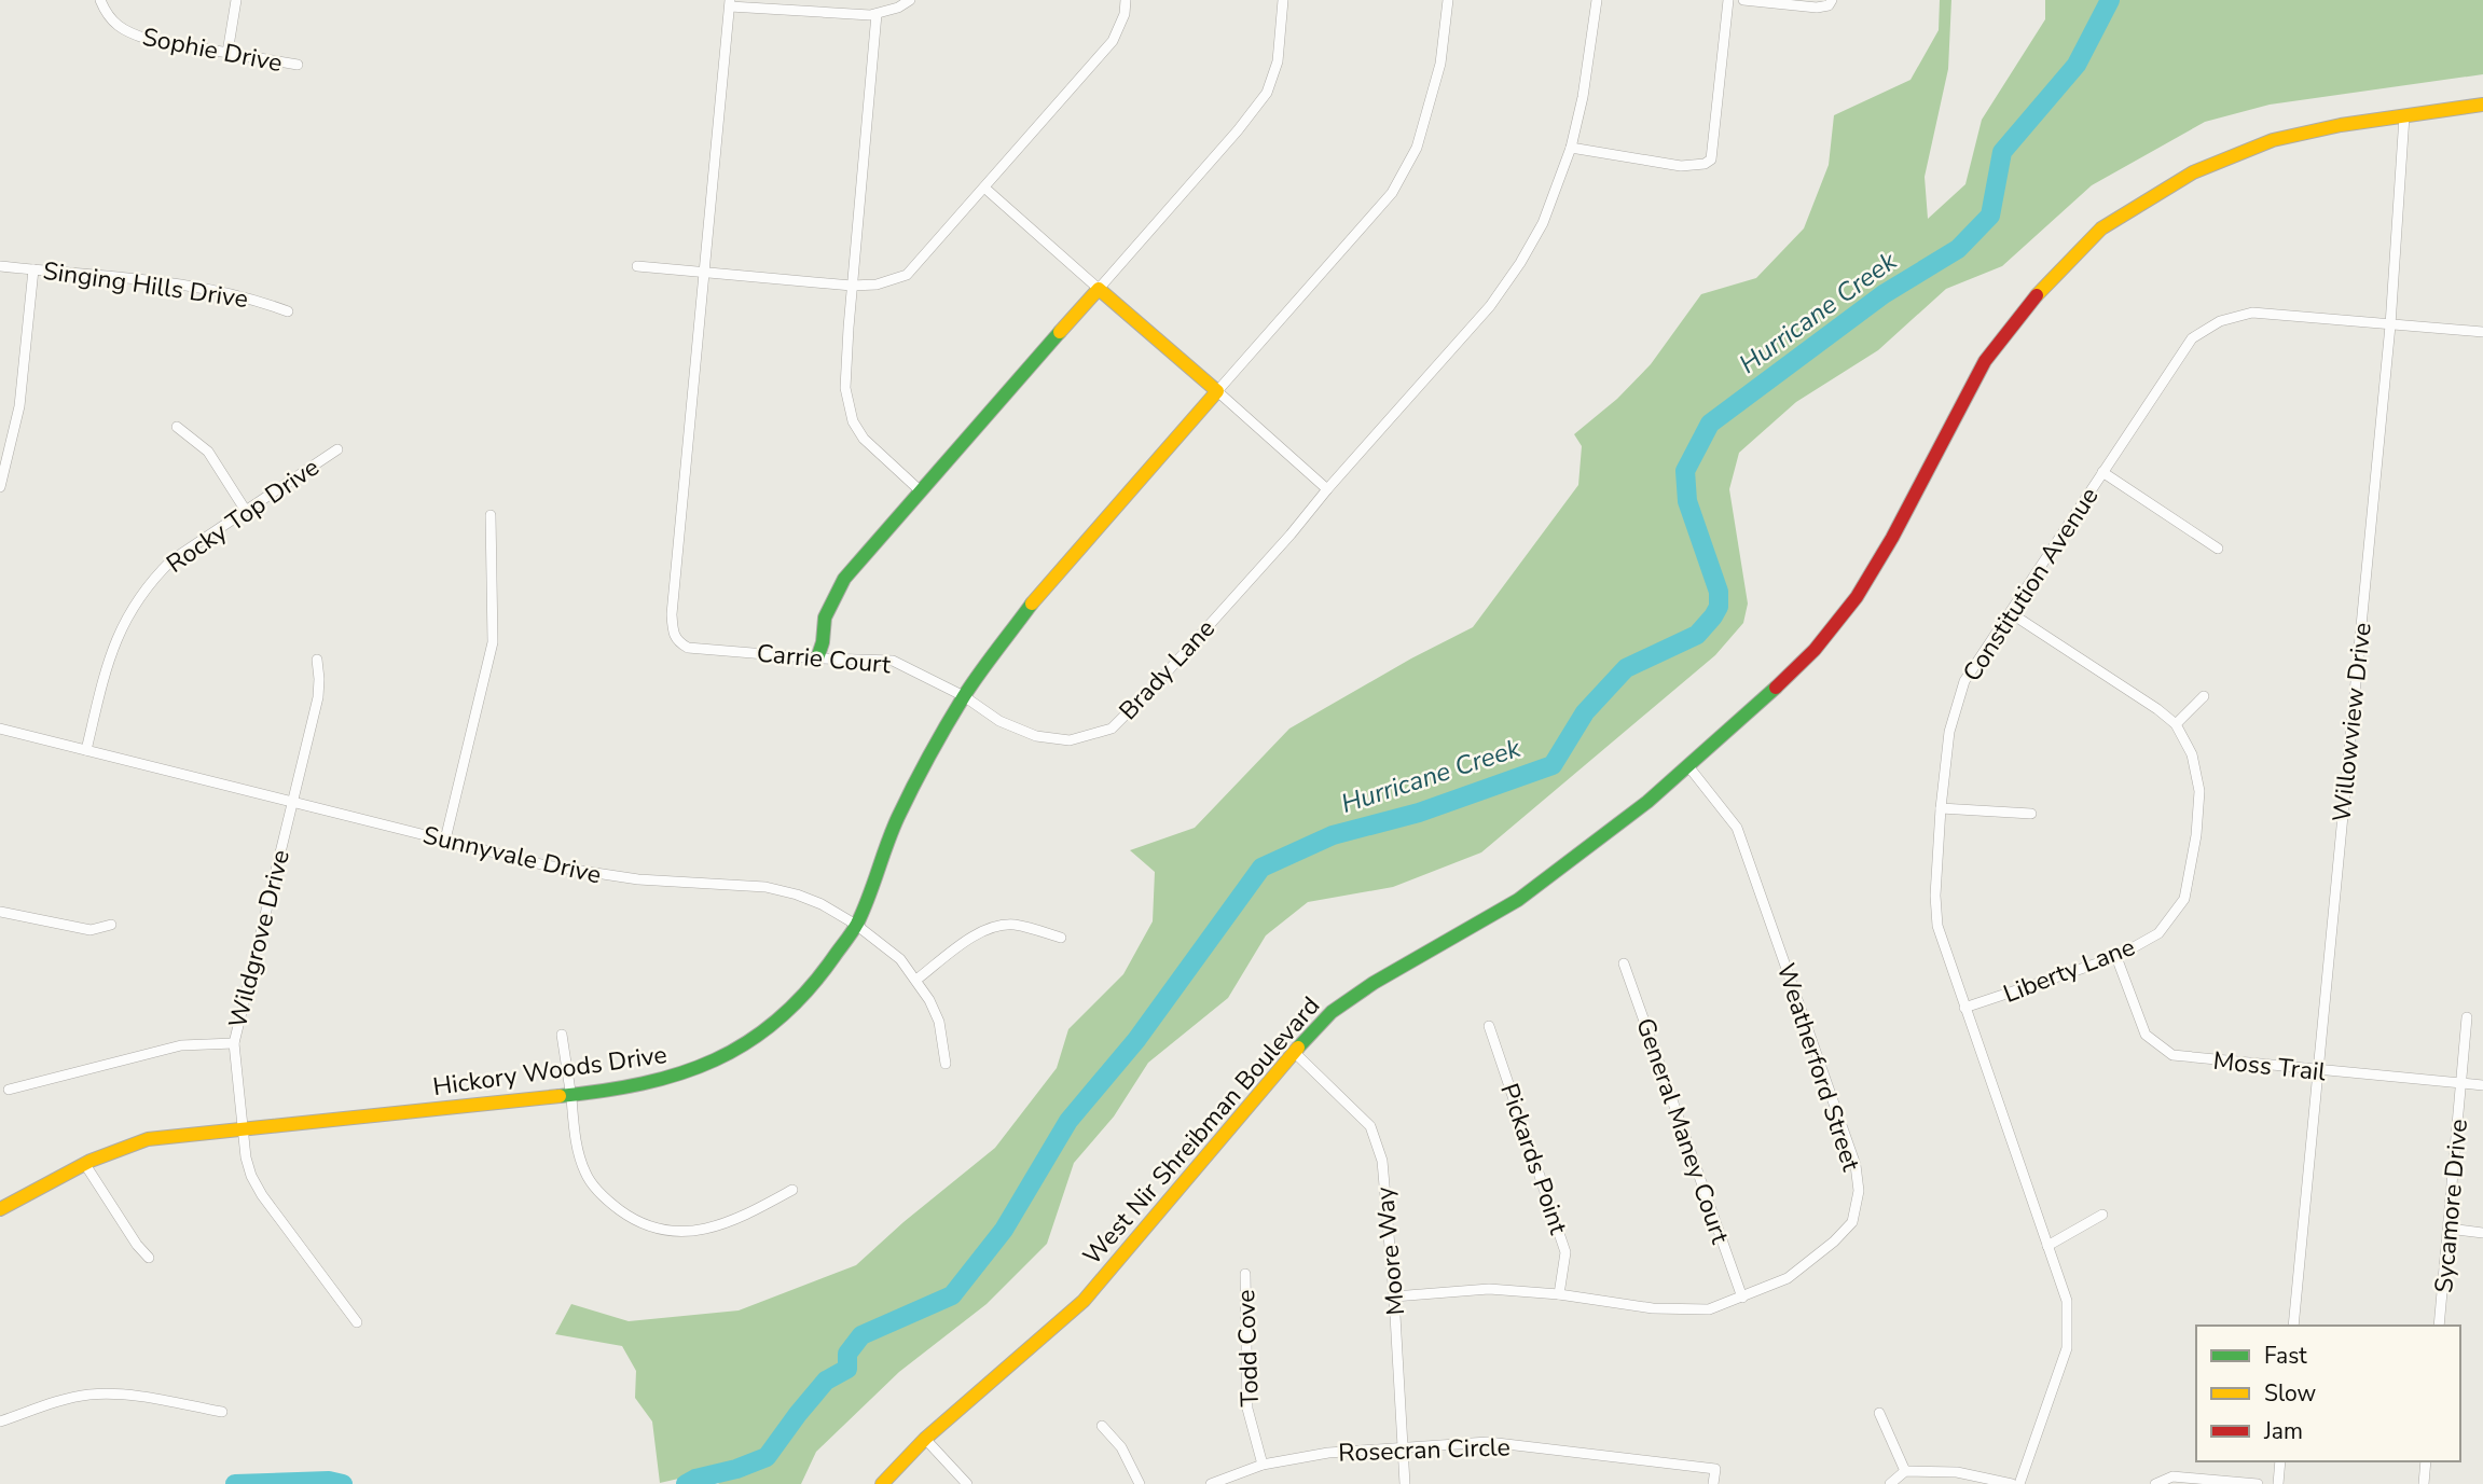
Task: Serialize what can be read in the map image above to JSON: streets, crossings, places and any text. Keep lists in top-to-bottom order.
{
  "streets": {
    "street": [
      "Sophie Drive",
      "Singing Hills Drive",
      "Rocky Top Drive",
      "Constitution Avenue",
      "Carrie Court",
      "Brady Lane",
      "Willowview Drive",
      "Sunnyvale Drive",
      "Wildgrove Drive",
      "Liberty Lane",
      "Moss Trail",
      "Weatherford Street",
      "Hickory Woods Drive",
      "West Nir Shreibman Boulevard",
      "General Maney Court",
      "Pickards Point",
      "Sycamore Drive",
      "Moore Way",
      "Todd Cove",
      "Rosecran Circle"
    ]
  },
  "crossings": [
    ["Rocky Top Drive", "Sunnyvale Drive"],
    ["Constitution Avenue", "Willowview Drive"],
    ["Constitution Avenue", "Liberty Lane"],
    ["Carrie Court", "Brady Lane"],
    ["Carrie Court", "Hickory Woods Drive"],
    ["Brady Lane", "Hickory Woods Drive"],
    ["Willowview Drive", "Moss Trail"],
    ["Willowview Drive", "West Nir Shreibman Boulevard"],
    ["Sunnyvale Drive", "Wildgrove Drive"],
    ["Sunnyvale Drive", "Hickory Woods Drive"],
    ["Wildgrove Drive", "Hickory Woods Drive"],
    ["Liberty Lane", "Moss Trail"],
    ["Moss Trail", "Sycamore Drive"],
    ["Weatherford Street", "West Nir Shreibman Boulevard"],
    ["Weatherford Street", "General Maney Court"],
    ["Weatherford Street", "Pickards Point"],
    ["Weatherford Street", "Moore Way"],
    ["West Nir Shreibman Boulevard", "Moore Way"],
    ["Moore Way", "Rosecran Circle"],
    ["Todd Cove", "Rosecran Circle"]
  ],
  "water": ["Hurricane Creek"],
  "legend": ["Fast", "Slow", "Jam"]
}
